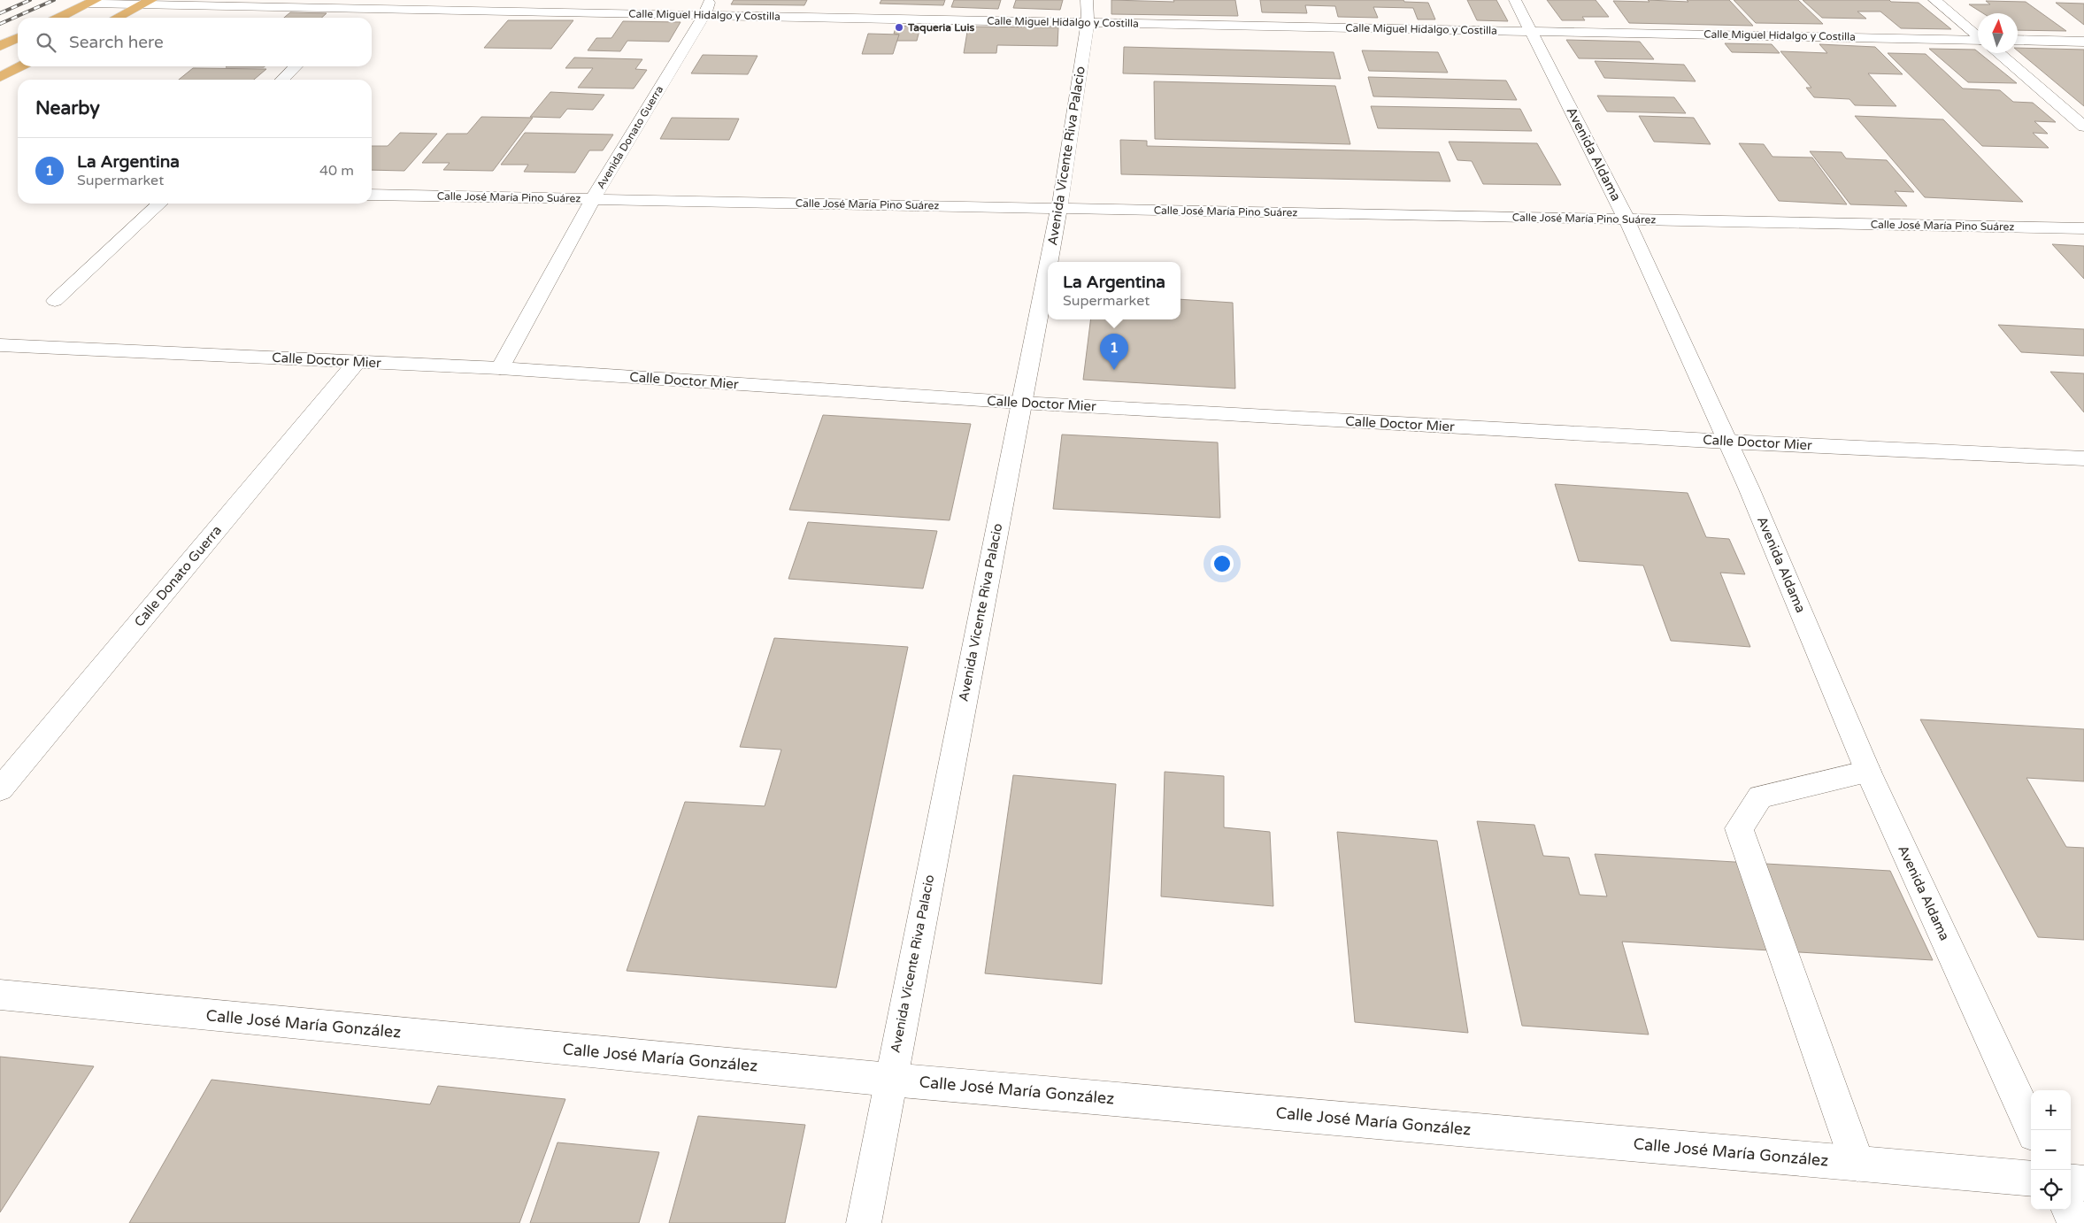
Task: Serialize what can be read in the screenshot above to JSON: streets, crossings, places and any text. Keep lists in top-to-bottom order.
{
  "streets": {
    "street": [
      "Calle Miguel Hidalgo y Costilla",
      "Avenida Donato Guerra",
      "Avenida Aldama",
      "Avenida Vicente Riva Palacio",
      "Calle José María Pino Suárez",
      "Calle Doctor Mier",
      "Calle Donato Guerra",
      "Calle José María González"
    ]
  },
  "crossings": [
    ["Calle Miguel Hidalgo y Costilla", "Avenida Donato Guerra"],
    ["Calle Miguel Hidalgo y Costilla", "Avenida Aldama"],
    ["Calle Miguel Hidalgo y Costilla", "Avenida Vicente Riva Palacio"],
    ["Avenida Donato Guerra", "Calle José María Pino Suárez"],
    ["Avenida Donato Guerra", "Calle Doctor Mier"],
    ["Avenida Aldama", "Calle José María Pino Suárez"],
    ["Avenida Aldama", "Calle Doctor Mier"],
    ["Avenida Vicente Riva Palacio", "Calle José María Pino Suárez"],
    ["Avenida Vicente Riva Palacio", "Calle Doctor Mier"],
    ["Avenida Vicente Riva Palacio", "Calle José María González"],
    ["Calle Doctor Mier", "Calle Donato Guerra"]
  ],
  "places": ["Taqueria Luis"],
  "north": "top",
  "page": {
    "search": "Search here",
    "heading": "Nearby",
    "list": [
      {
        "mark": "1",
        "name": "La Argentina",
        "note": "Supermarket",
        "value": "40 m"
      }
    ],
    "popup": ["La Argentina", "Supermarket"],
    "pins": "1",
    "map_buttons": ["+", "−"]
  }
}
